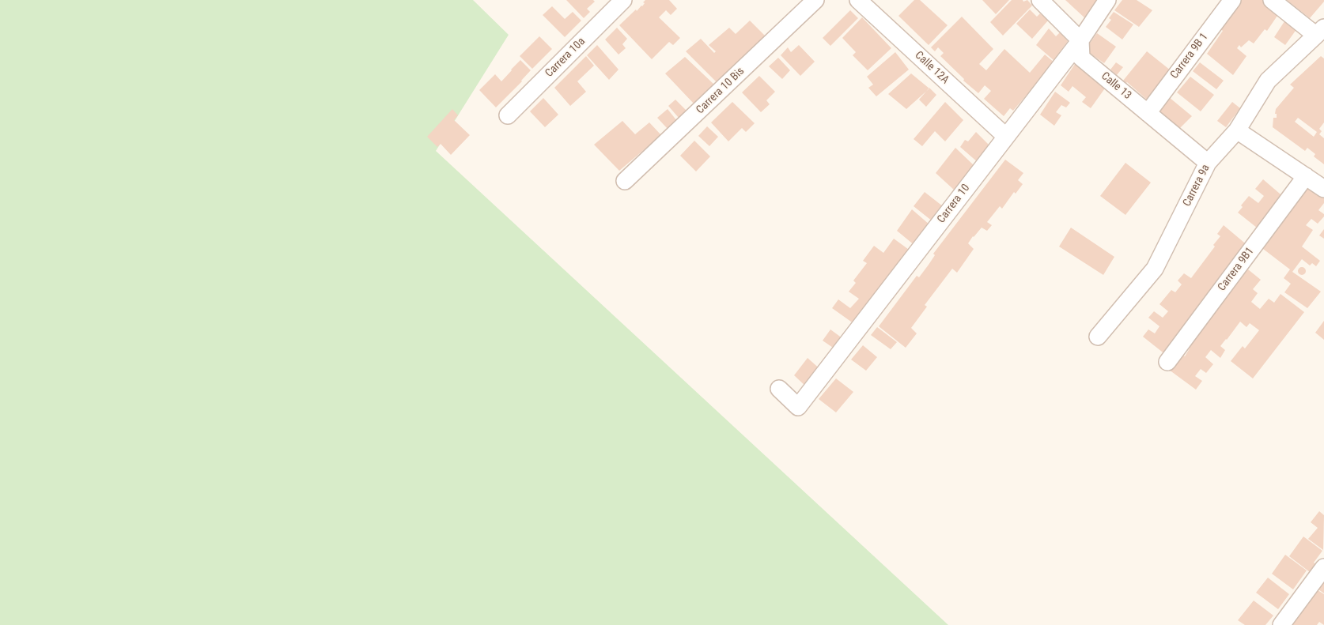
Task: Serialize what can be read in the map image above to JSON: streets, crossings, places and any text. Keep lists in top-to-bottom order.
{
  "streets": {
    "street": [
      "Carrera 9B 1",
      "Carrera 10a",
      "Calle 12A",
      "Calle 13",
      "Carrera 10 Bis",
      "Carrera 9a",
      "Carrera 10",
      "Carrera 9B1"
    ]
  },
  "crossings": [
    ["Carrera 9B 1", "Calle 13"],
    ["Calle 12A", "Carrera 10"],
    ["Calle 13", "Carrera 9a"],
    ["Calle 13", "Carrera 10"]
  ]
}
